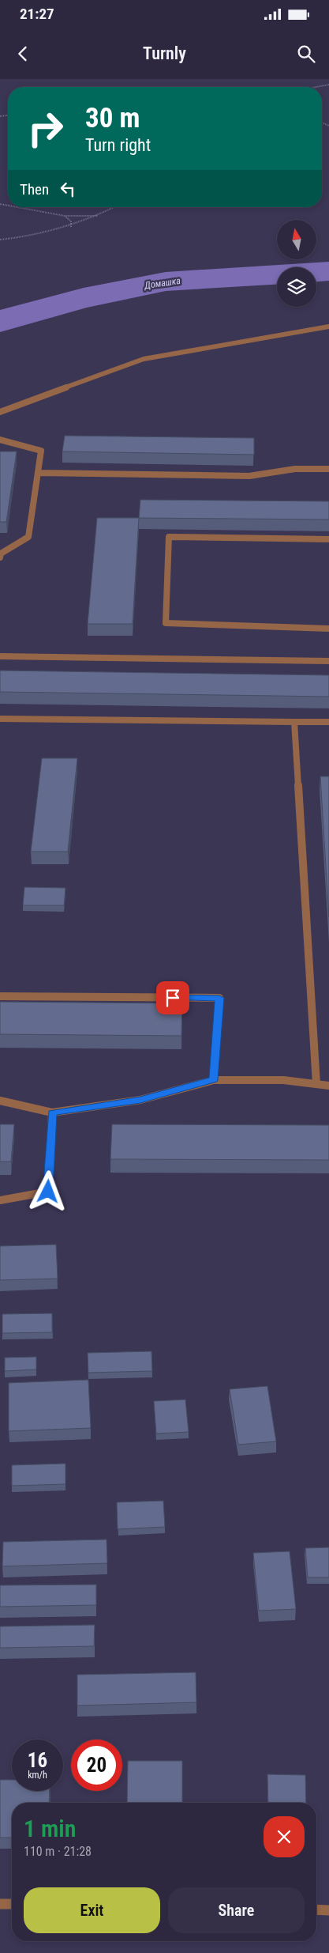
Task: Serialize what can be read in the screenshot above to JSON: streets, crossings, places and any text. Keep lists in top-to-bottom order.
{
  "water": ["Домашка"],
  "north": "top",
  "page": {
    "status": "21:27",
    "header": "Turnly",
    "turn": ["30 m", "Turn right"],
    "then": "Then",
    "speed": "16 km/h",
    "limit": "20",
    "heading": ["1 min", "110 m · 21:28"],
    "buttons": ["Exit", "Share"]
  }
}
